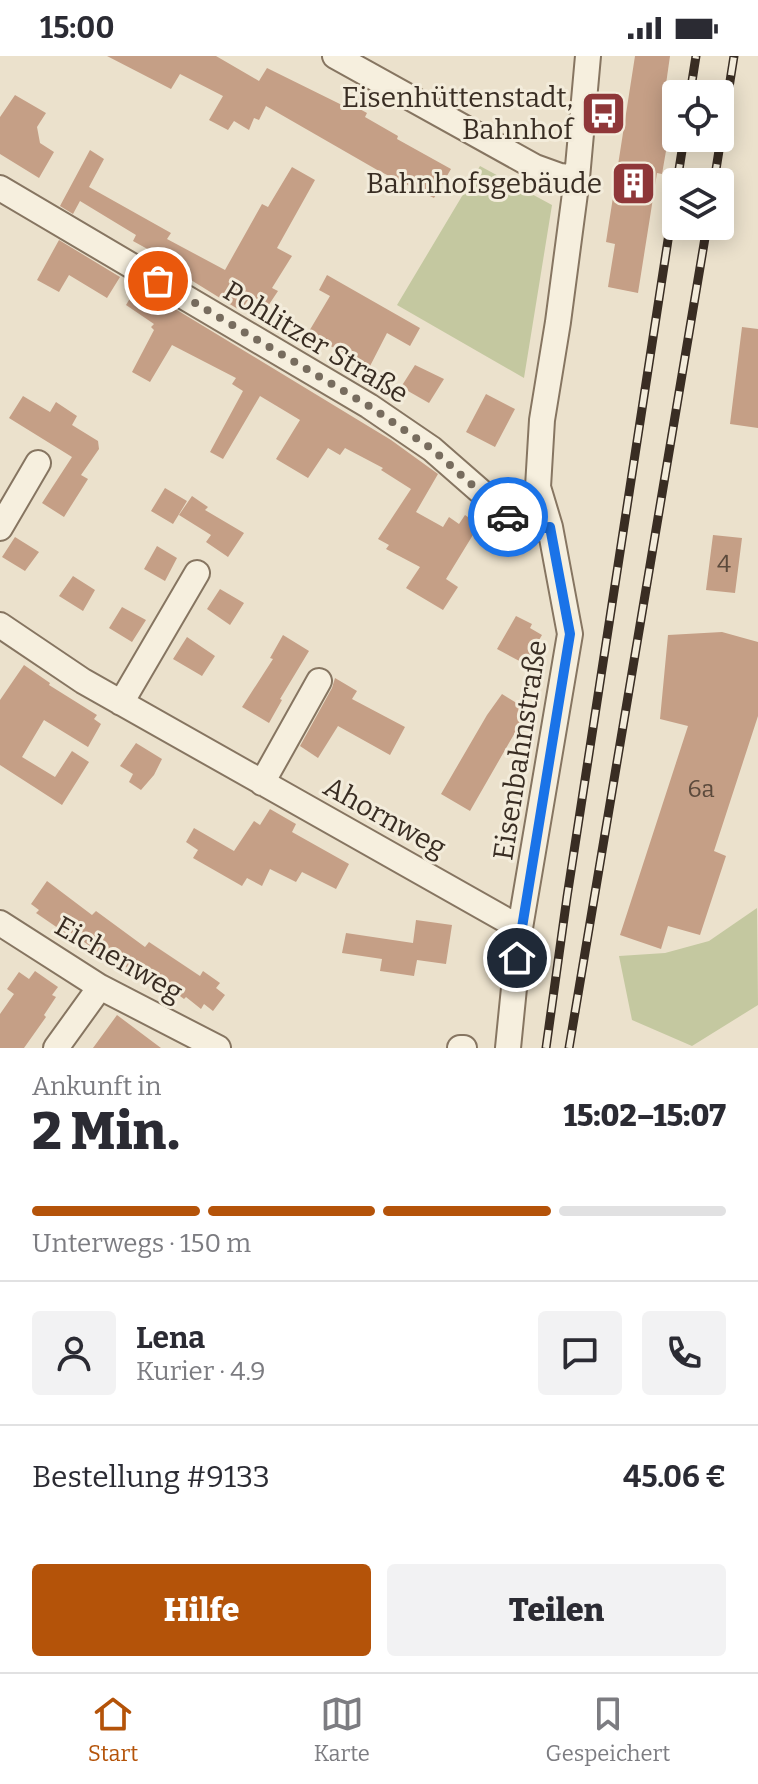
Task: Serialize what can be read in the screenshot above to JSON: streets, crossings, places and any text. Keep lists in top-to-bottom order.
{
  "streets": {
    "street": [
      "Pohlitzer Straße",
      "Eisenbahnstraße",
      "Ahornweg",
      "Eichenweg"
    ]
  },
  "crossings": [
    ["Pohlitzer Straße", "Eisenbahnstraße"],
    ["Eisenbahnstraße", "Ahornweg"]
  ],
  "places": {
    "bus stop": ["Eisenhüttenstadt, Bahnhof"],
    "building": ["Bahnhofsgebäude"]
  },
  "house_numbers": ["4", "6a"],
  "page": {
    "status": "15:00",
    "heading": ["2 Min.", "Ankunft in", "15:02–15:07"],
    "panel": [
      "Lena",
      "Kurier · 4.9",
      "Bestellung #9133",
      "45.06 €"
    ],
    "bar": "Unterwegs · 150 m",
    "buttons": ["Hilfe", "Teilen"],
    "tabs": ["Start", "Karte", "Gespeichert"]
  }
}
